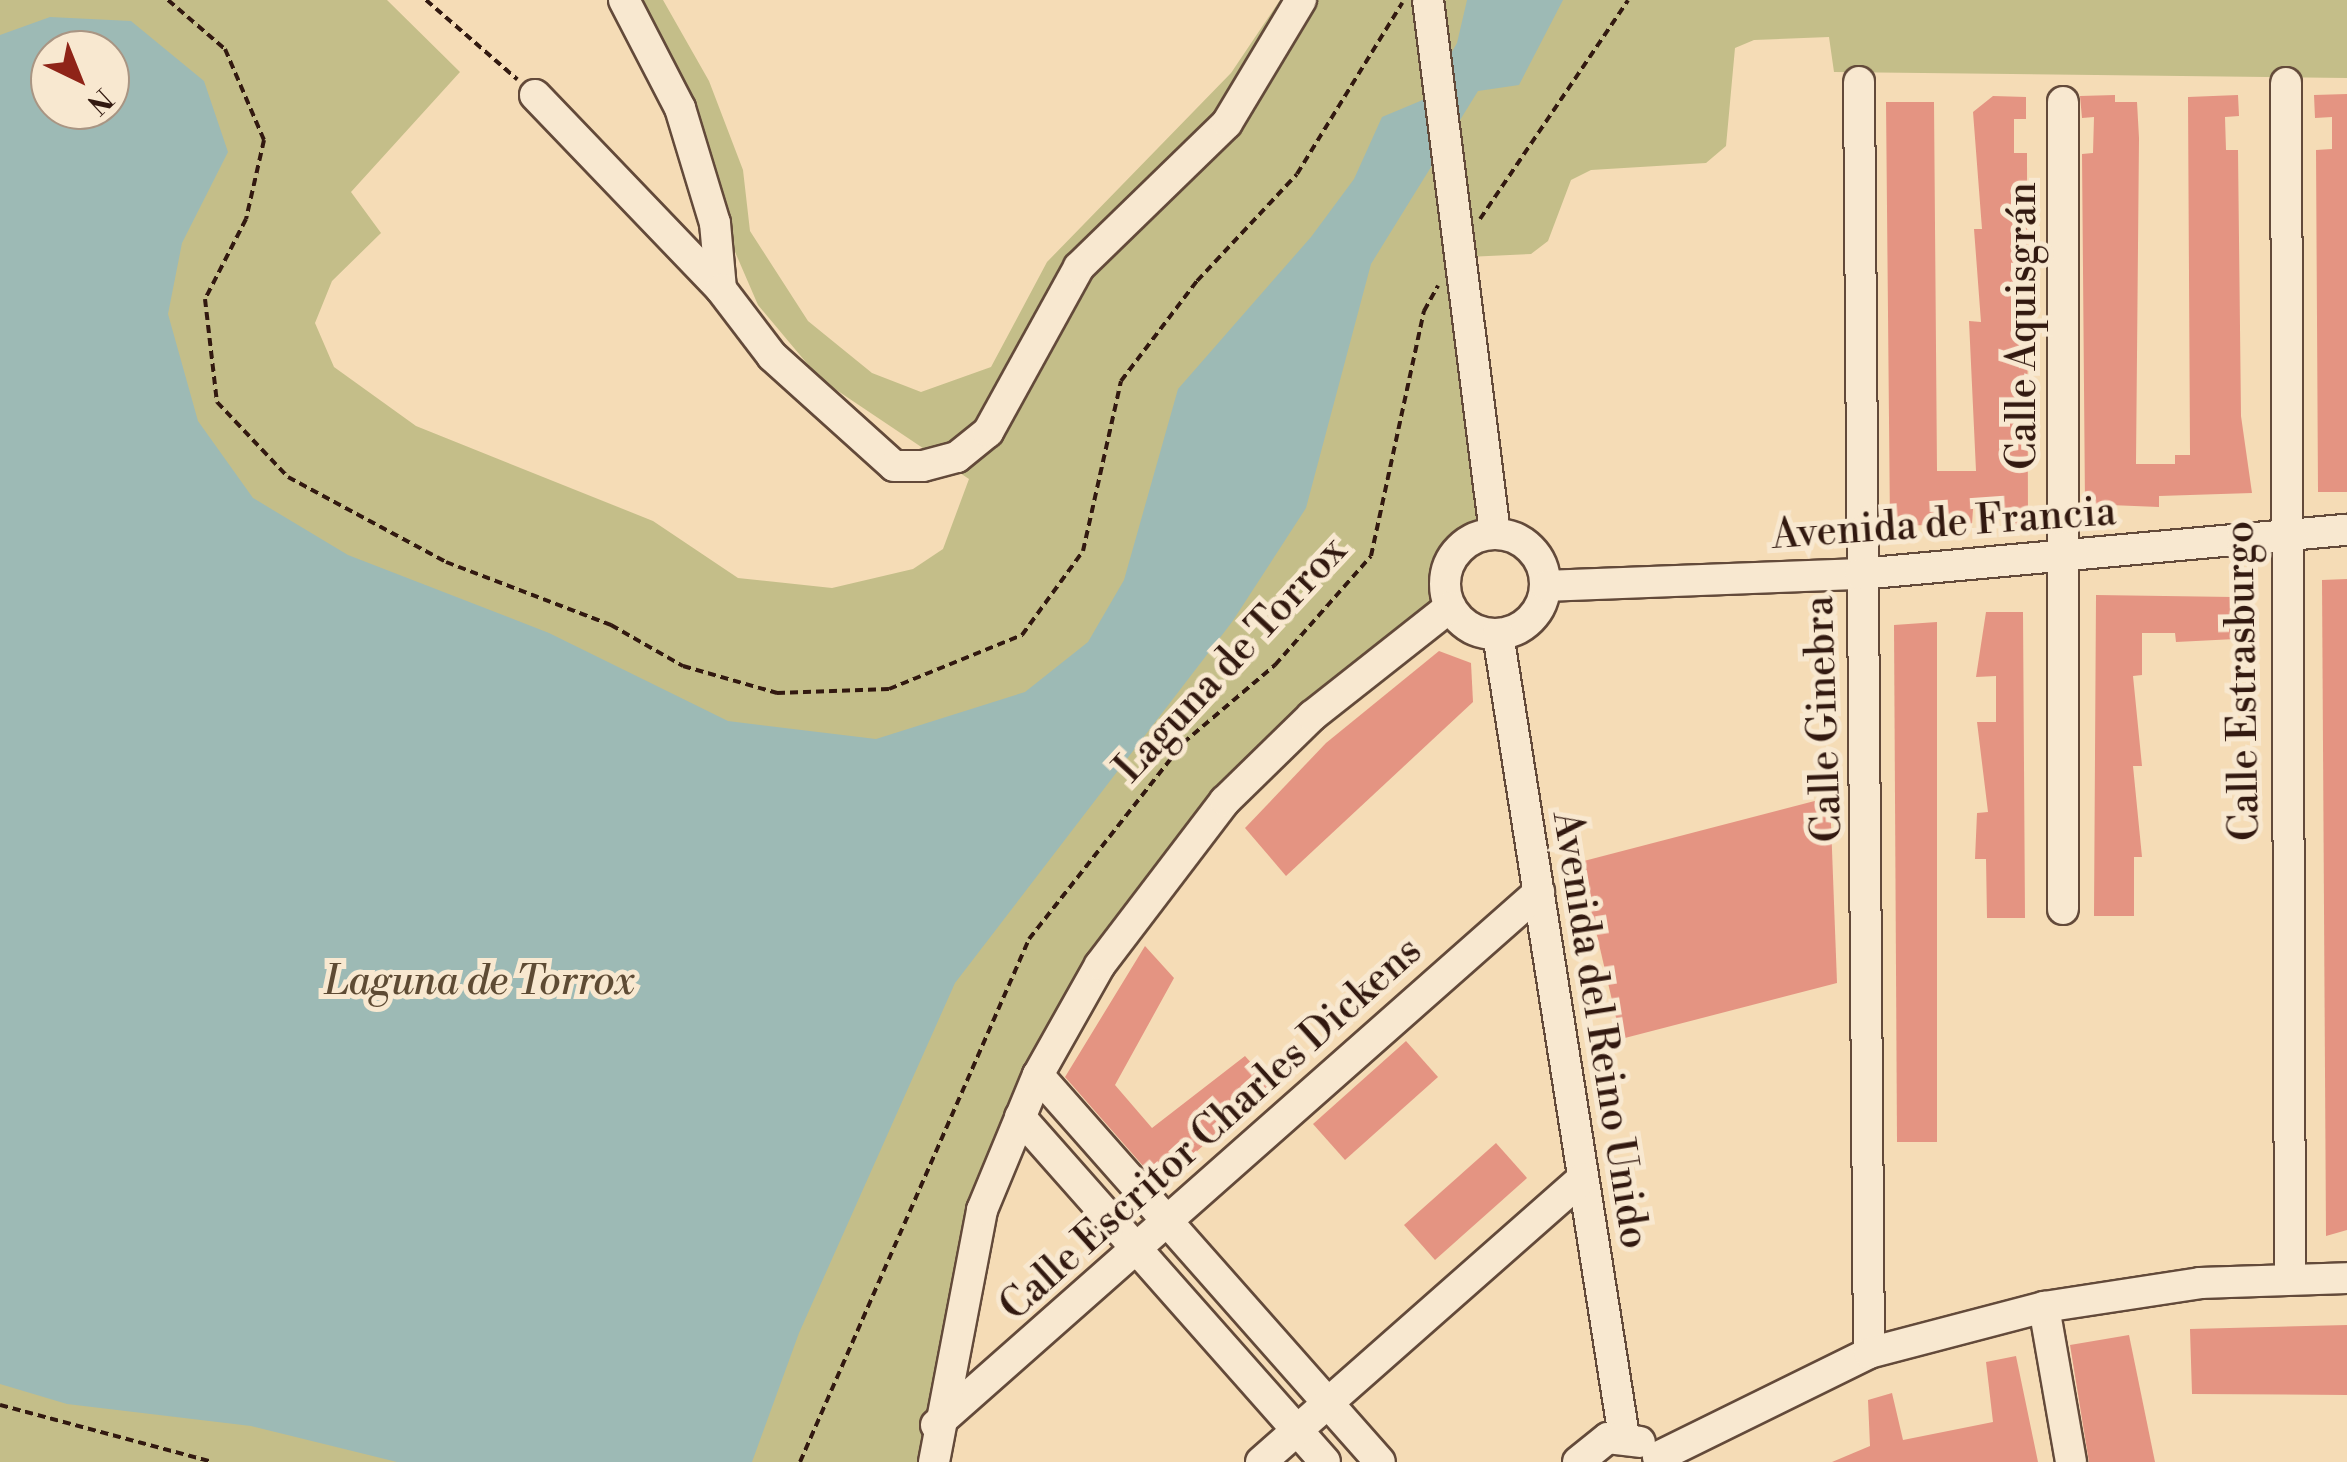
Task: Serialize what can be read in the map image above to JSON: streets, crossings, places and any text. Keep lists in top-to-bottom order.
{
  "streets": {
    "street": [
      "Calle Aquisgrán",
      "Avenida de Francia",
      "Calle Estrasburgo",
      "Calle Ginebra",
      "Avenida del Reino Unido",
      "Calle Escritor Charles Dickens"
    ],
    "path": ["Laguna de Torrox"]
  },
  "crossings": [
    ["Calle Aquisgrán", "Avenida de Francia"],
    ["Avenida de Francia", "Calle Estrasburgo"],
    ["Avenida de Francia", "Calle Ginebra"],
    ["Avenida de Francia", "Avenida del Reino Unido"],
    ["Avenida del Reino Unido", "Calle Escritor Charles Dickens"]
  ],
  "parks": ["Laguna de Torrox"],
  "north": "bottom right"
}
